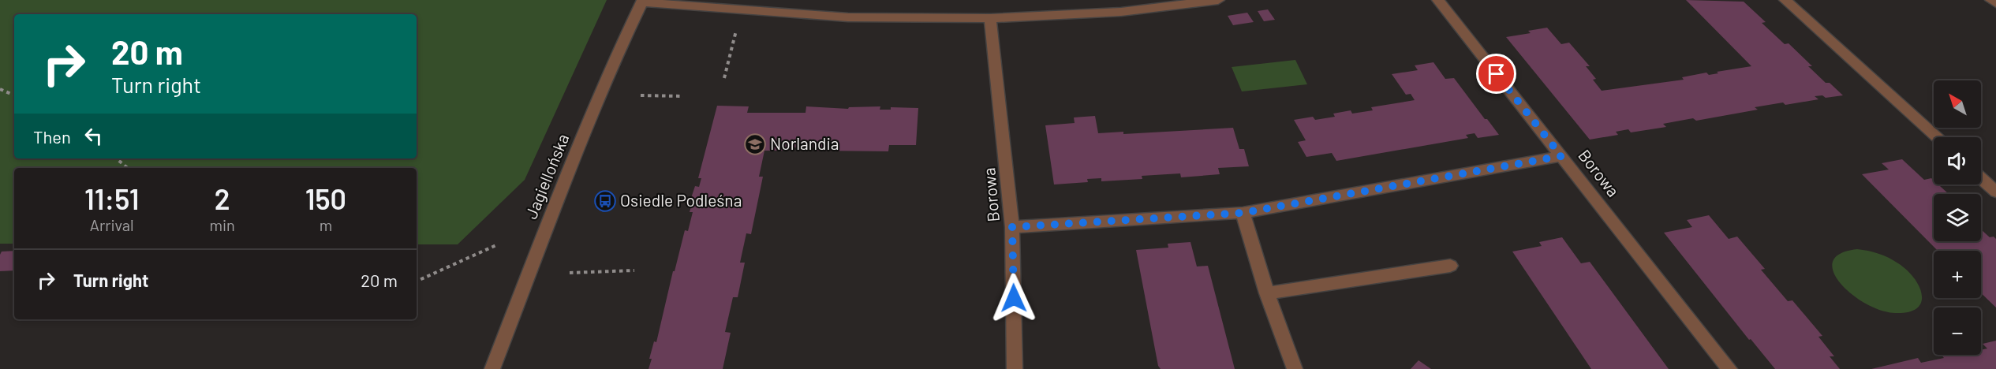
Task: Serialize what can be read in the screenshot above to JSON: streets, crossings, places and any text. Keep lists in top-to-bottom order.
{
  "streets": {
    "street": ["Borowa", "Jagiellońska"]
  },
  "places": {
    "school or university": ["Norlandia"],
    "bus stop": ["Osiedle Podleśna"]
  },
  "north": "top left",
  "page": {
    "turn": ["20 m", "Turn right"],
    "map_buttons": ["+", "−"],
    "then": "Then",
    "eta": [
      "11:51",
      "Arrival",
      "2",
      "min",
      "150",
      "m"
    ],
    "list": [
      {
        "name": "Turn right",
        "value": "20 m"
      }
    ]
  }
}
